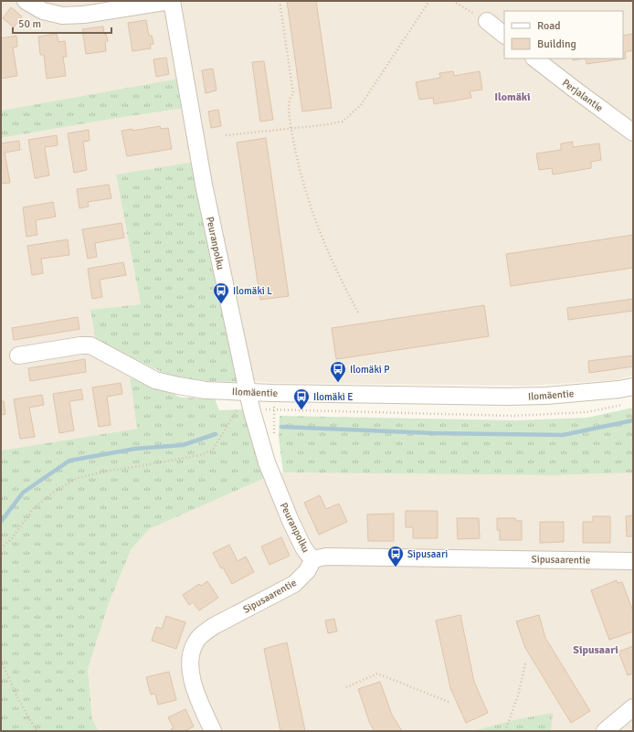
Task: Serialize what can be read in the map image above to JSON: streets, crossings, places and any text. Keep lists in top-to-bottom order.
{
  "streets": {
    "street": [
      "Perjalantie",
      "Peuranpolku",
      "Ilomäentie",
      "Sipusaarentie"
    ]
  },
  "crossings": [
    ["Peuranpolku", "Ilomäentie"],
    ["Peuranpolku", "Sipusaarentie"]
  ],
  "districts": ["Ilomäki", "Sipusaari"],
  "places": {
    "bus stop": [
      "Ilomäki L",
      "Ilomäki P",
      "Ilomäki E",
      "Sipusaari"
    ]
  },
  "legend": ["Road", "Building"],
  "scale_bar": "50 m"
}
